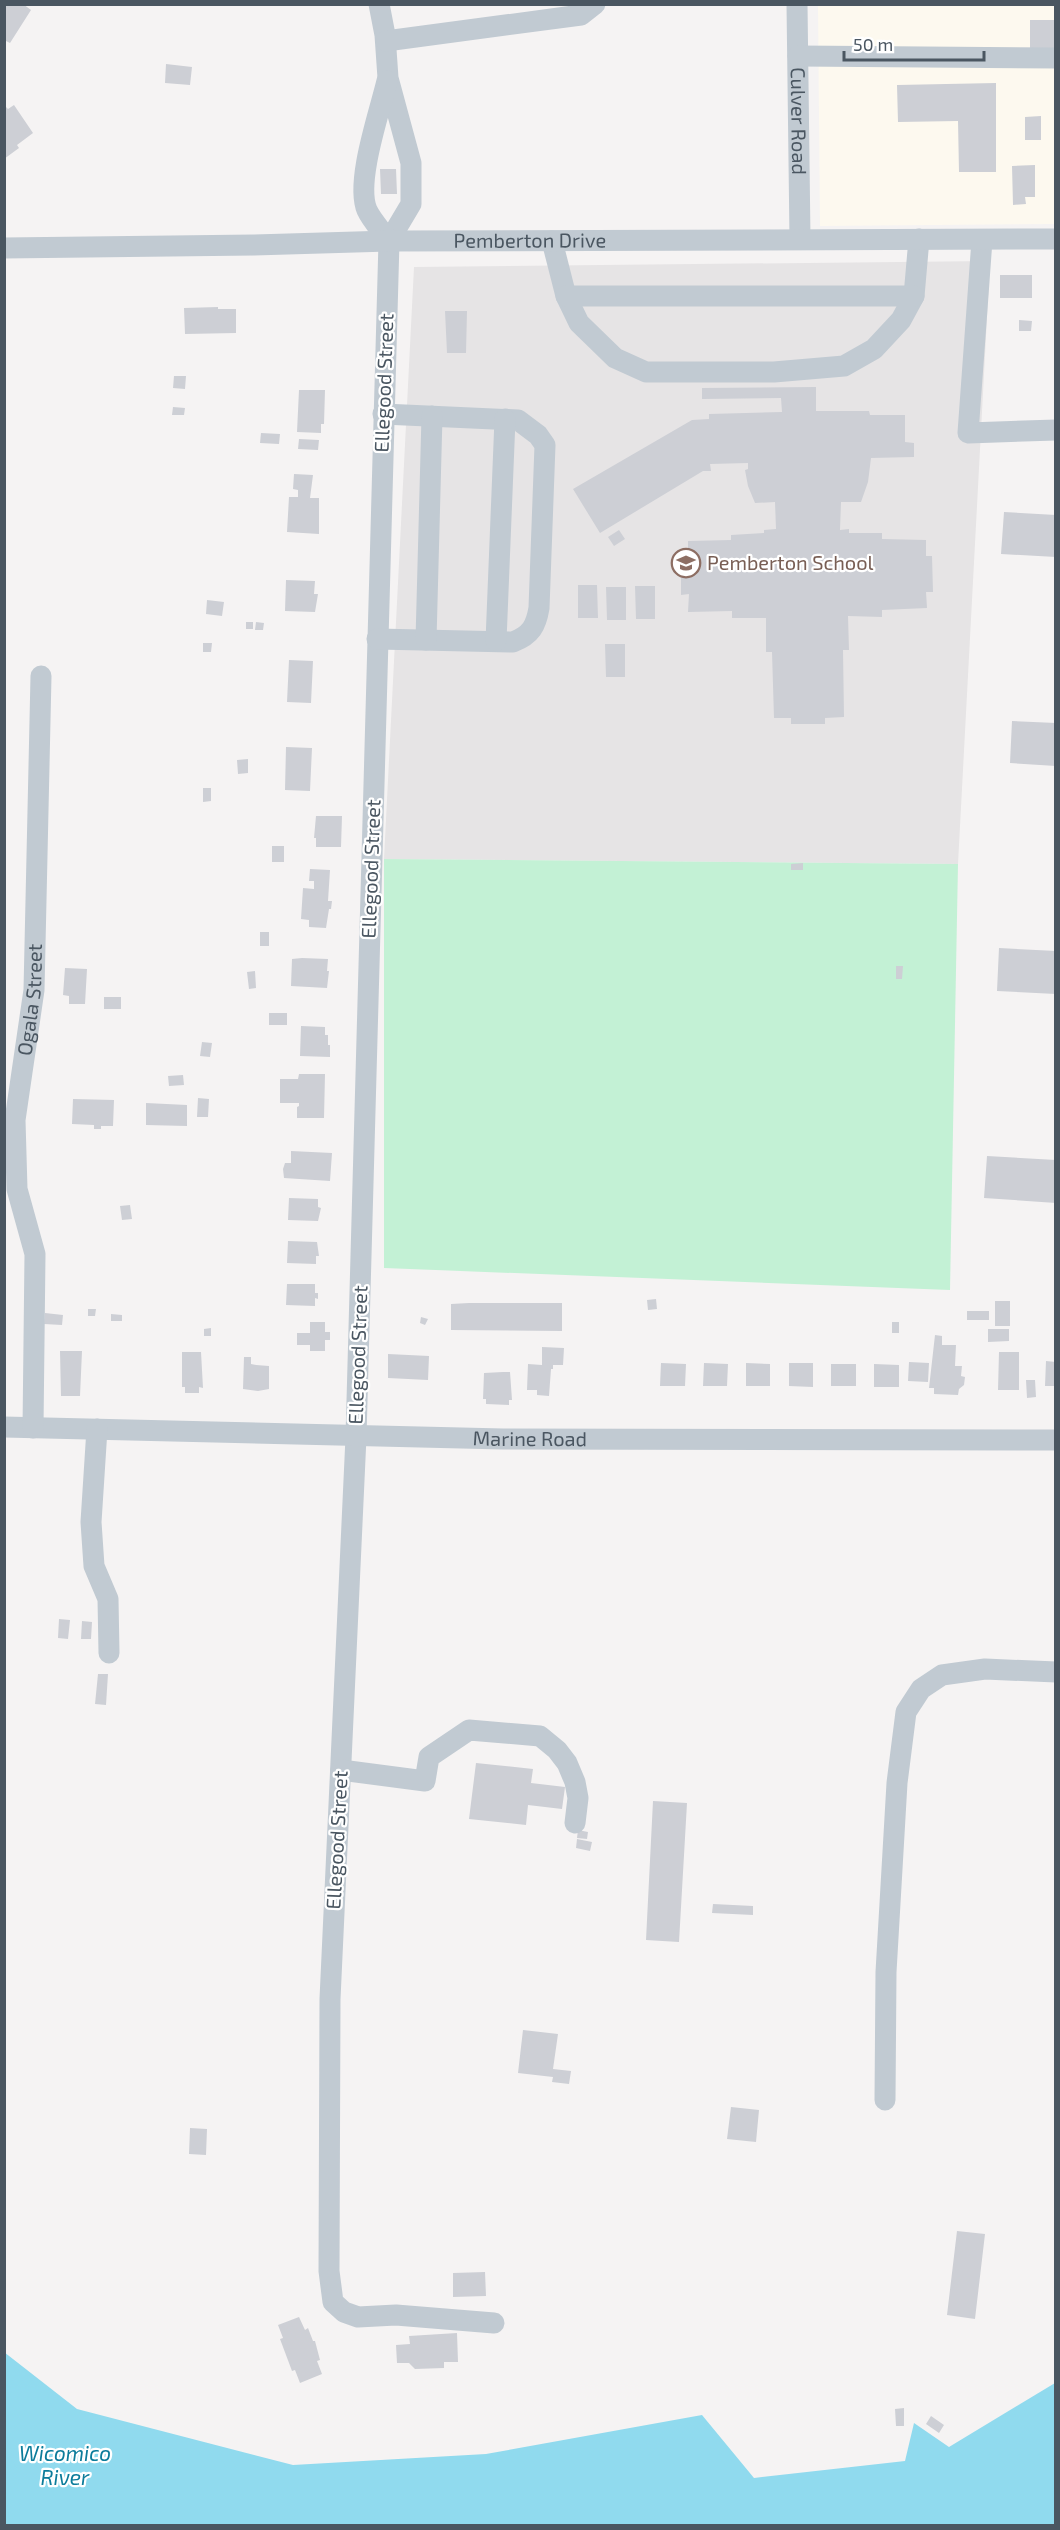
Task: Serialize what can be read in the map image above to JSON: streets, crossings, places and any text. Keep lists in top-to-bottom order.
{
  "streets": {
    "street": [
      "Culver Road",
      "Pemberton Drive",
      "Ellegood Street",
      "Ogala Street",
      "Marine Road"
    ]
  },
  "crossings": [
    ["Culver Road", "Pemberton Drive"],
    ["Pemberton Drive", "Ellegood Street"],
    ["Ellegood Street", "Marine Road"],
    ["Ogala Street", "Marine Road"]
  ],
  "water": ["Wicomico River"],
  "places": {
    "school or university": ["Pemberton School"]
  },
  "scale_bar": "50 m"
}
